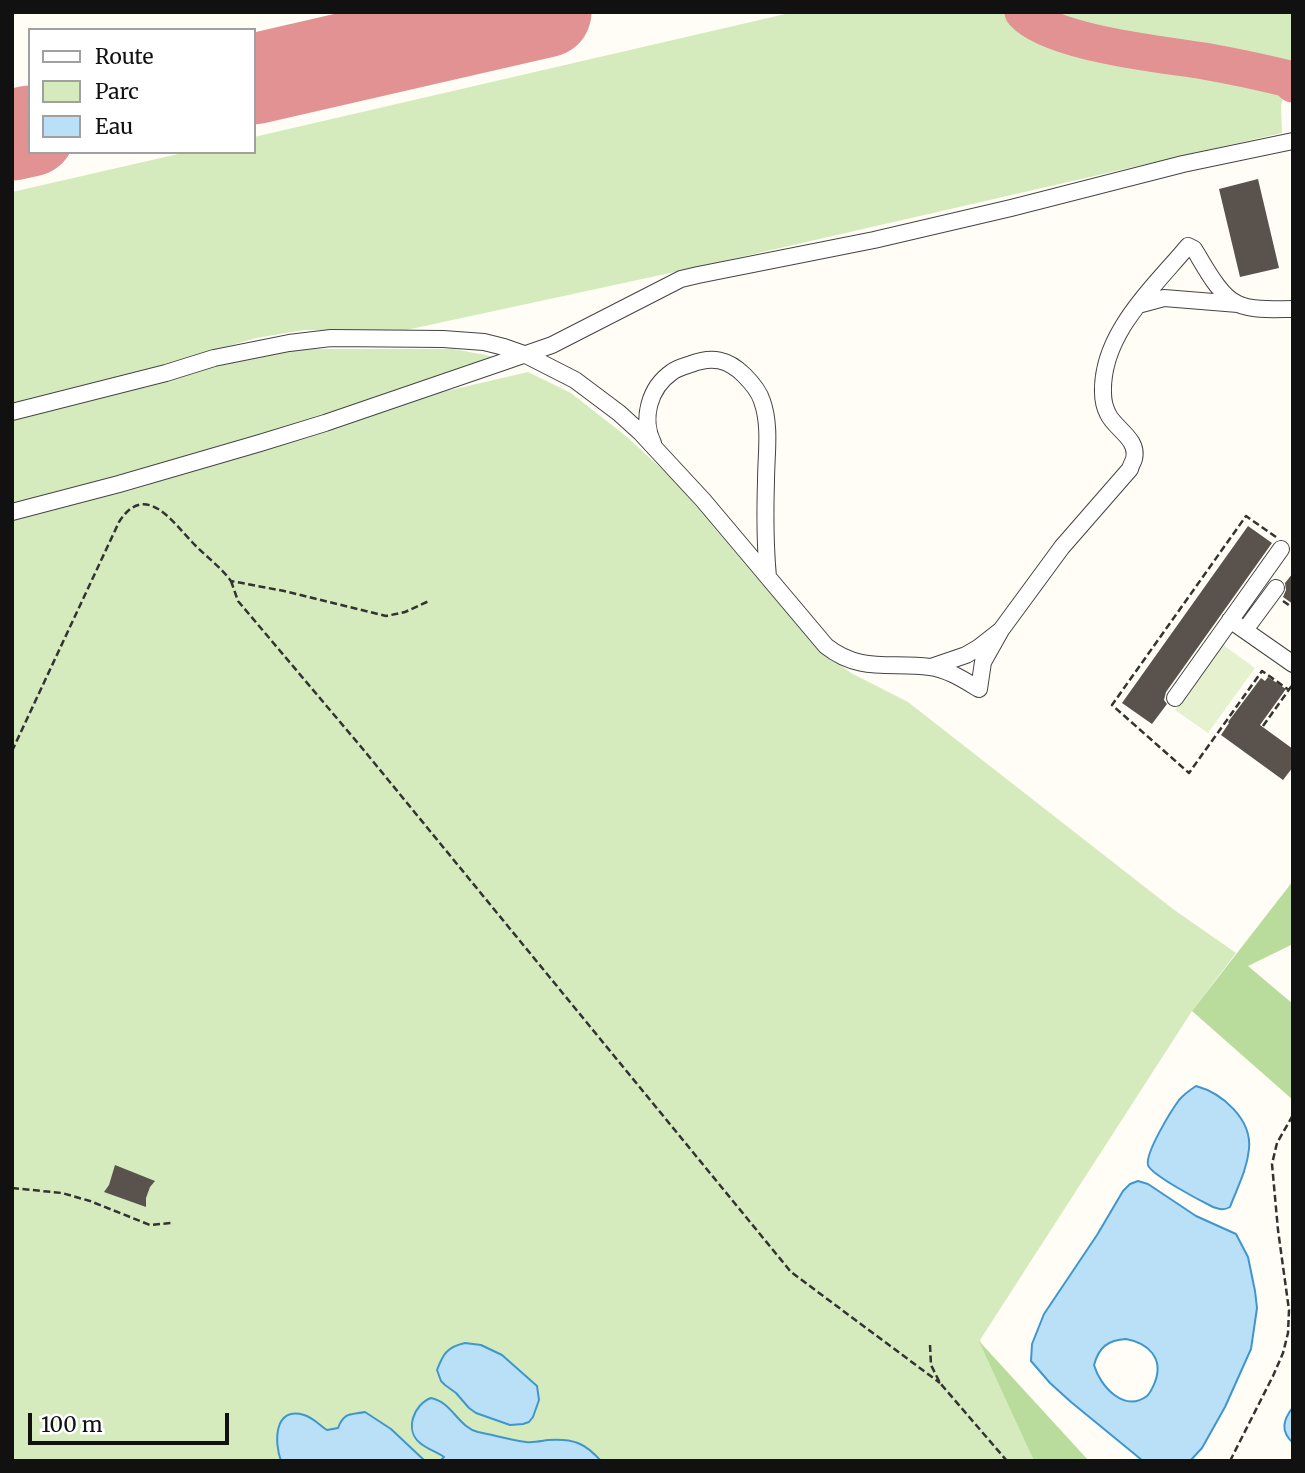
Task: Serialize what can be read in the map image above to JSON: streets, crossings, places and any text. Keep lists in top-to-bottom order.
{
  "legend": ["Route", "Parc", "Eau"],
  "scale_bar": "100 m"
}
